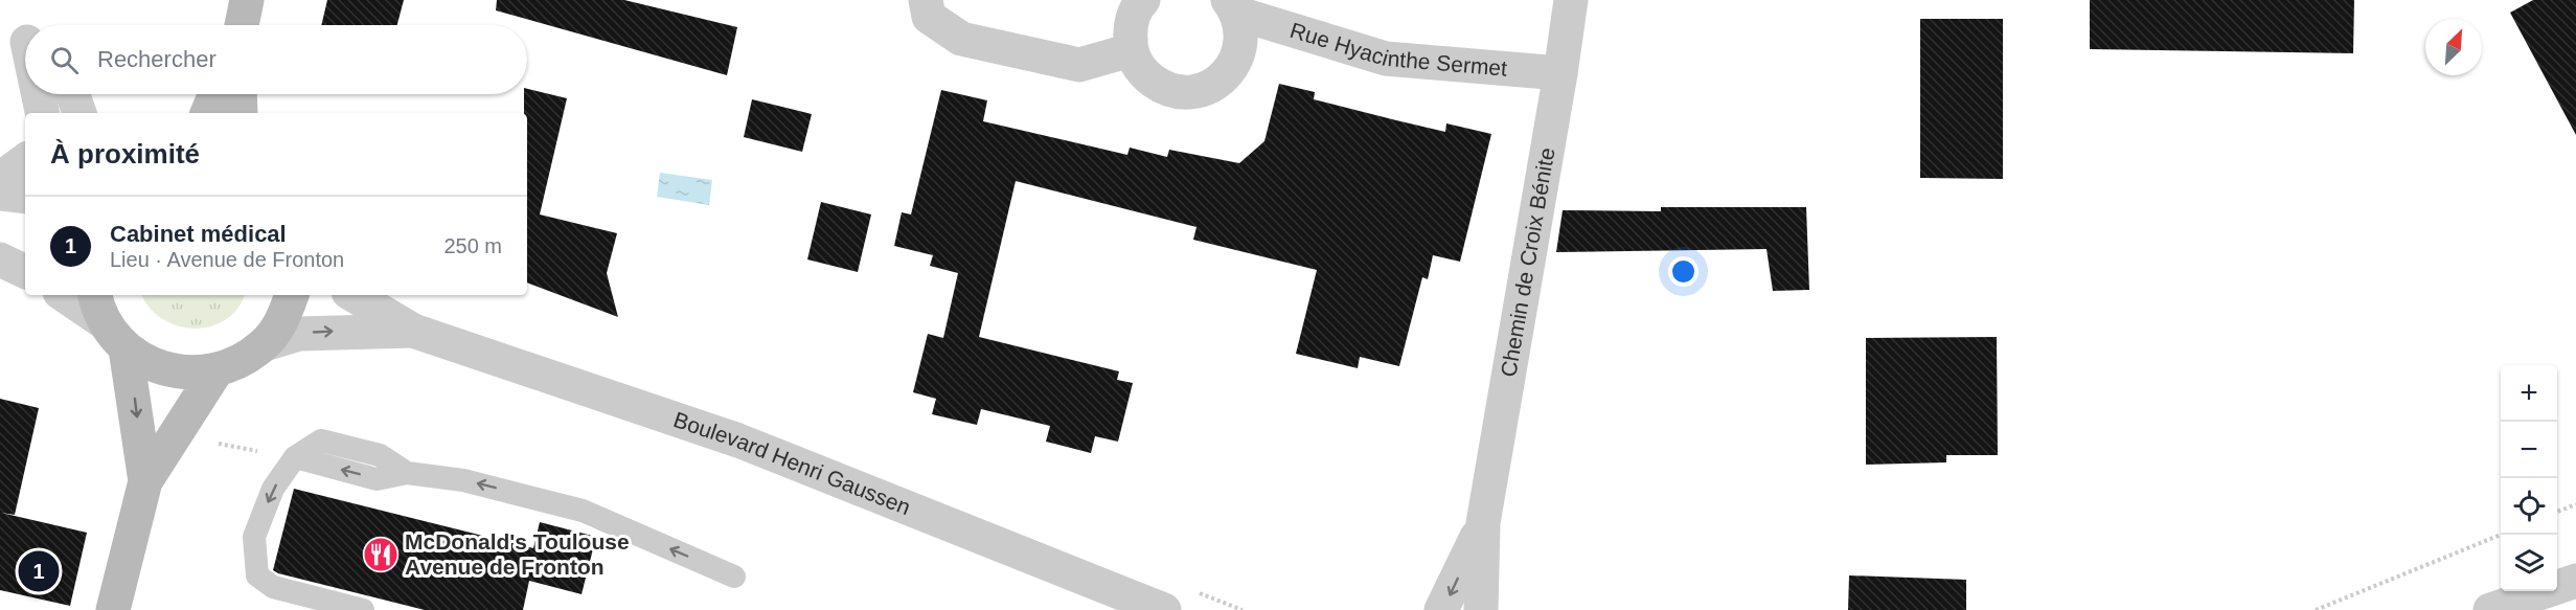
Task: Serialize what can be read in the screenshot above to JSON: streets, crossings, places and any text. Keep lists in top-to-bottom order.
{
  "streets": {
    "street": ["Rue Hyacinthe Sermet", "Chemin de Croix Bénite", "Boulevard Henri Gaussen"]
  },
  "crossings": [
    ["Rue Hyacinthe Sermet", "Chemin de Croix Bénite"]
  ],
  "places": {
    "restaurant": ["McDonald's Toulouse Avenue de Fronton"]
  },
  "north": "top right",
  "page": {
    "search": "Rechercher",
    "heading": "À proximité",
    "list": [
      {
        "mark": "1",
        "name": "Cabinet médical",
        "note": "Lieu · Avenue de Fronton",
        "value": "250 m"
      }
    ],
    "map_buttons": ["+", "−"],
    "pins": "1"
  }
}
